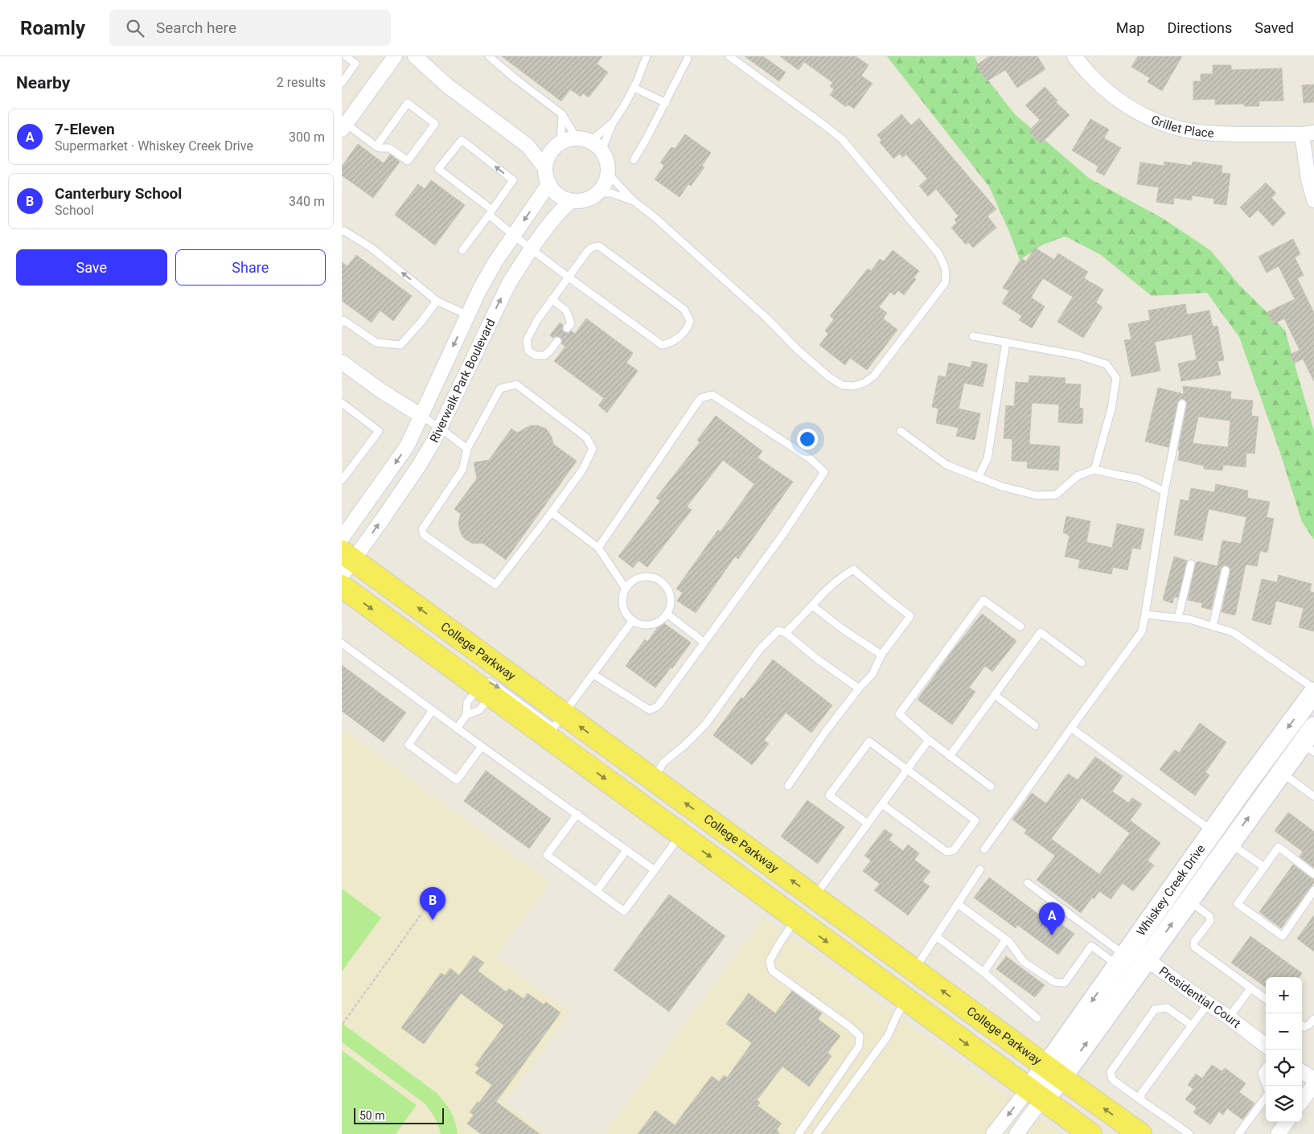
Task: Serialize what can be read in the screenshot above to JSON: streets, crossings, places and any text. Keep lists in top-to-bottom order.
{
  "streets": {
    "main road": ["College Parkway"],
    "street": [
      "Grillet Place",
      "Riverwalk Park Boulevard",
      "Whiskey Creek Drive",
      "Presidential Court"
    ]
  },
  "crossings": [
    ["Riverwalk Park Boulevard", "College Parkway"],
    ["College Parkway", "Whiskey Creek Drive"],
    ["Whiskey Creek Drive", "Presidential Court"]
  ],
  "scale_bar": "50 m",
  "page": {
    "header": "Roamly",
    "search": "Search here",
    "nav": ["Map", "Directions", "Saved"],
    "heading": ["Nearby", "2 results"],
    "list": [
      {
        "mark": "A",
        "name": "7-Eleven",
        "note": "Supermarket · Whiskey Creek Drive",
        "value": "300 m"
      },
      {
        "mark": "B",
        "name": "Canterbury School",
        "note": "School",
        "value": "340 m"
      }
    ],
    "buttons": ["Save", "Share"],
    "pins": ["B", "A"],
    "map_buttons": ["+", "−"],
    "scale": "50 m"
  }
}
